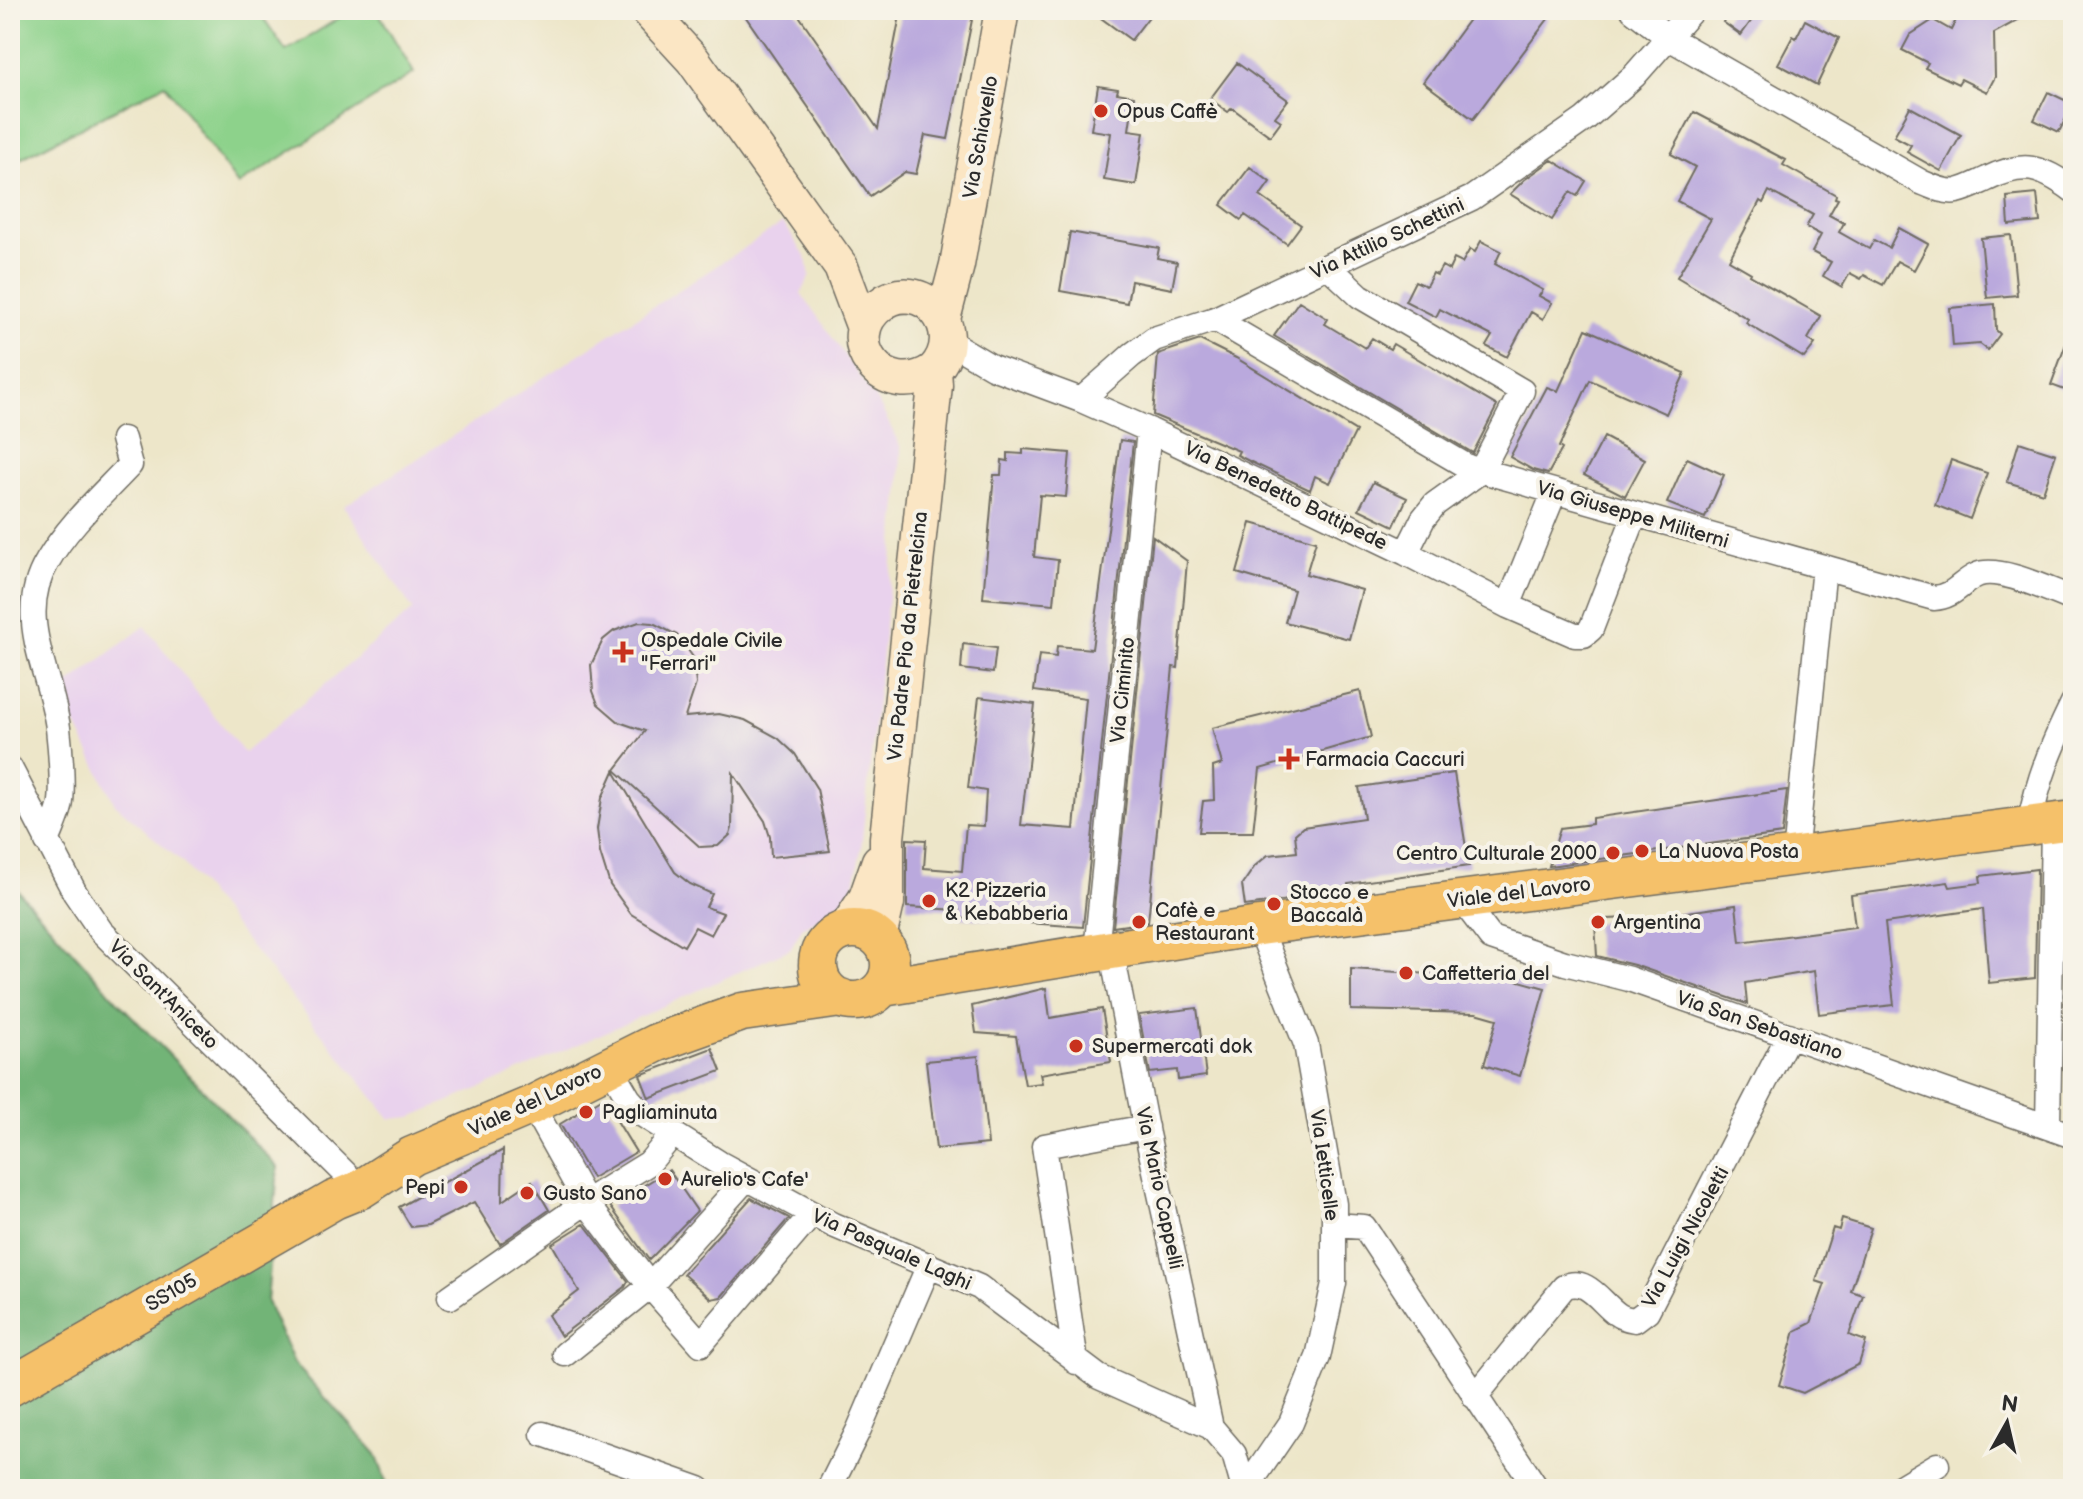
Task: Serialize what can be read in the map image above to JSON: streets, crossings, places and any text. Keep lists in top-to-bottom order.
{
  "streets": {
    "main road": ["Viale del Lavoro", "SS105"],
    "street": [
      "Via Schiavello",
      "Via Attilio Schettini",
      "Via Benedetto Battipede",
      "Via Giuseppe Militerni",
      "Via Padre Pio da Pietrelcina",
      "Via Ciminito",
      "Via Sant'Aniceto",
      "Via San Sebastiano",
      "Via Ietticelle",
      "Via Mario Cappelli",
      "Via Luigi Nicoletti",
      "Via Pasquale Laghi"
    ]
  },
  "crossings": [
    ["Via Schiavello", "Via Benedetto Battipede"],
    ["Via Schiavello", "Via Padre Pio da Pietrelcina"],
    ["Via Attilio Schettini", "Via Benedetto Battipede"],
    ["Via Attilio Schettini", "Via Giuseppe Militerni"],
    ["Via Benedetto Battipede", "Via Giuseppe Militerni"],
    ["Via Benedetto Battipede", "Via Padre Pio da Pietrelcina"],
    ["Via Benedetto Battipede", "Via Ciminito"],
    ["Via Padre Pio da Pietrelcina", "Viale del Lavoro"],
    ["Via Ciminito", "Viale del Lavoro"],
    ["Via Ciminito", "Via Mario Cappelli"],
    ["Viale del Lavoro", "Via Sant'Aniceto"],
    ["Viale del Lavoro", "Via San Sebastiano"],
    ["Viale del Lavoro", "Via Ietticelle"],
    ["Viale del Lavoro", "Via Mario Cappelli"],
    ["Viale del Lavoro", "Via Pasquale Laghi"],
    ["Viale del Lavoro", "SS105"],
    ["Via Sant'Aniceto", "SS105"],
    ["Via San Sebastiano", "Via Luigi Nicoletti"],
    ["Via Ietticelle", "Via Pasquale Laghi"],
    ["Via Mario Cappelli", "Via Pasquale Laghi"]
  ],
  "places": {
    "other": [
      "Opus Caffè",
      "La Nuova Posta",
      "Centro Culturale 2000",
      "K2 Pizzeria & Kebabberia",
      "Stocco e Baccalà",
      "Cafè e Restaurant",
      "Argentina",
      "Caffetteria del",
      "Supermercati dok",
      "Pagliaminuta",
      "Aurelio's Cafe'",
      "Pepi",
      "Gusto Sano"
    ],
    "health": ["Ospedale Civile \"Ferrari\"", "Farmacia Caccuri"]
  },
  "north": "top"
}
